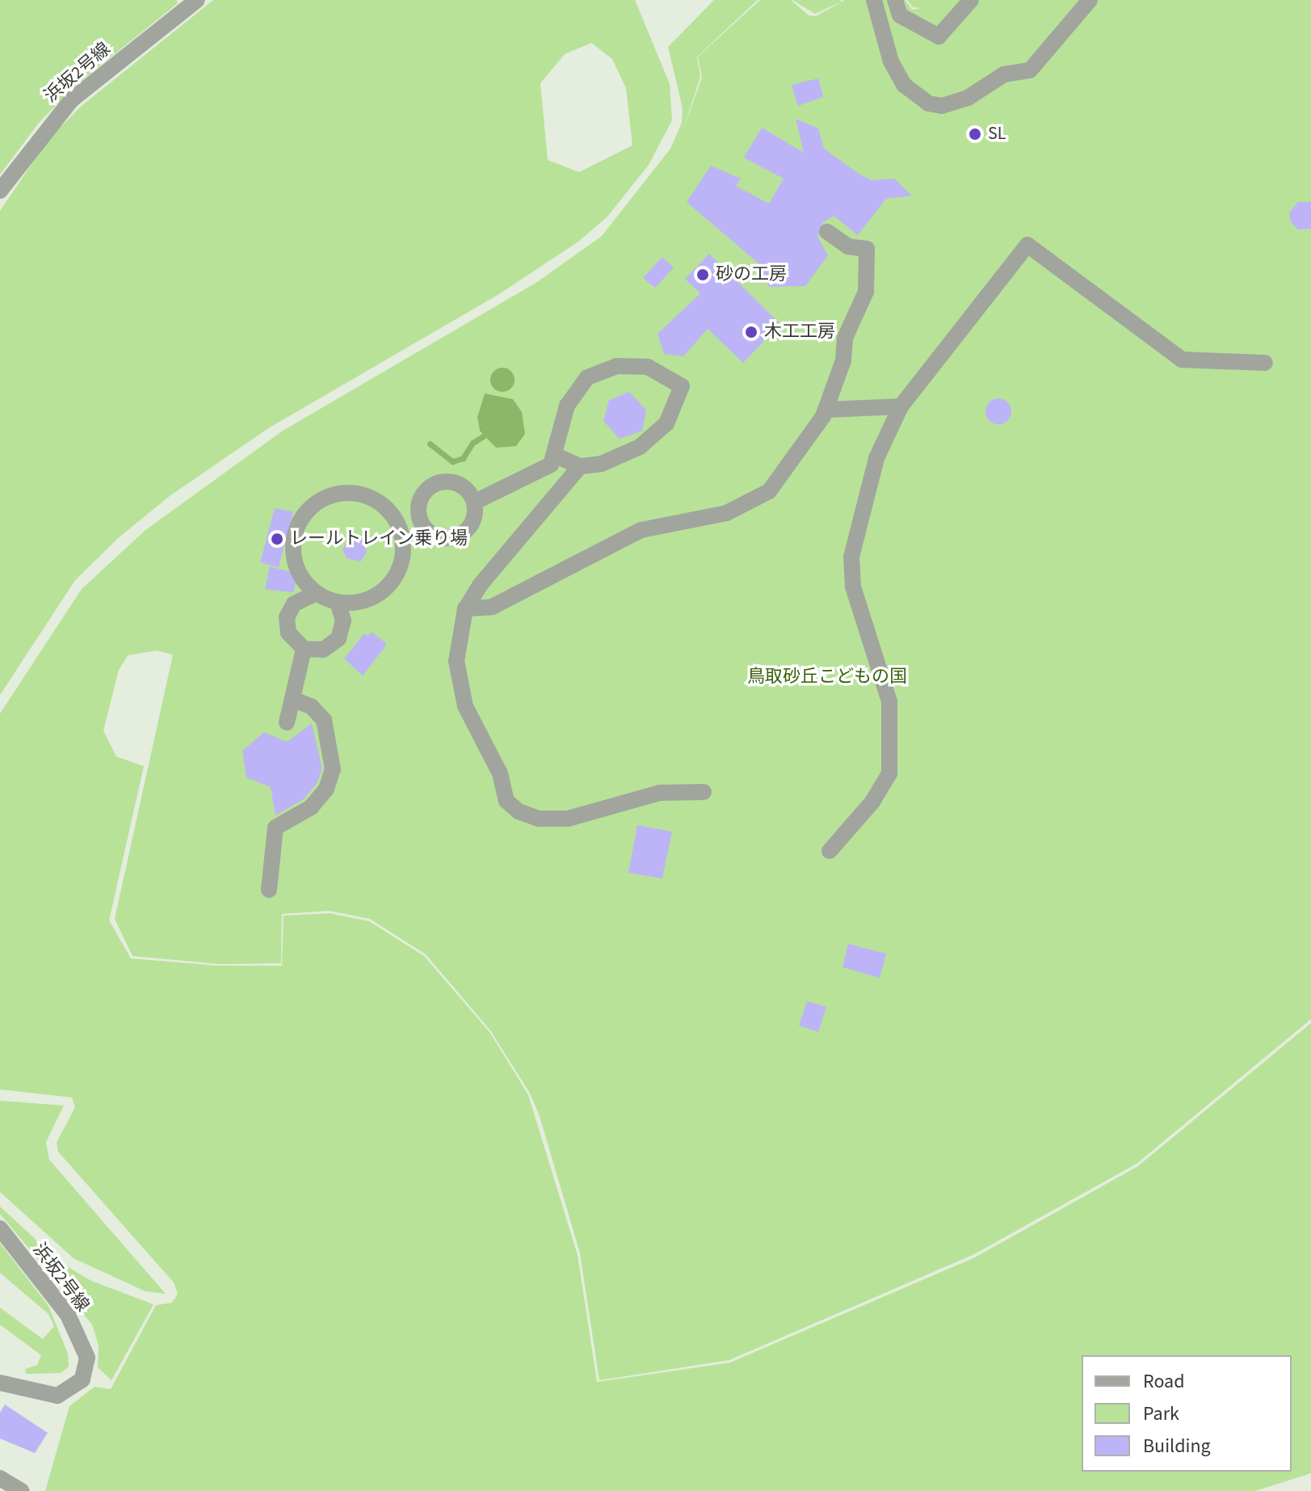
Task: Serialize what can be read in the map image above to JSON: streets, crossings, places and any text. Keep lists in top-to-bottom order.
{
  "streets": {
    "street": ["浜坂2号線"]
  },
  "parks": ["鳥取砂丘こどもの国"],
  "places": [
    "SL",
    "砂の工房",
    "木工工房",
    "レールトレイン乗り場"
  ],
  "legend": ["Road", "Park", "Building"]
}
